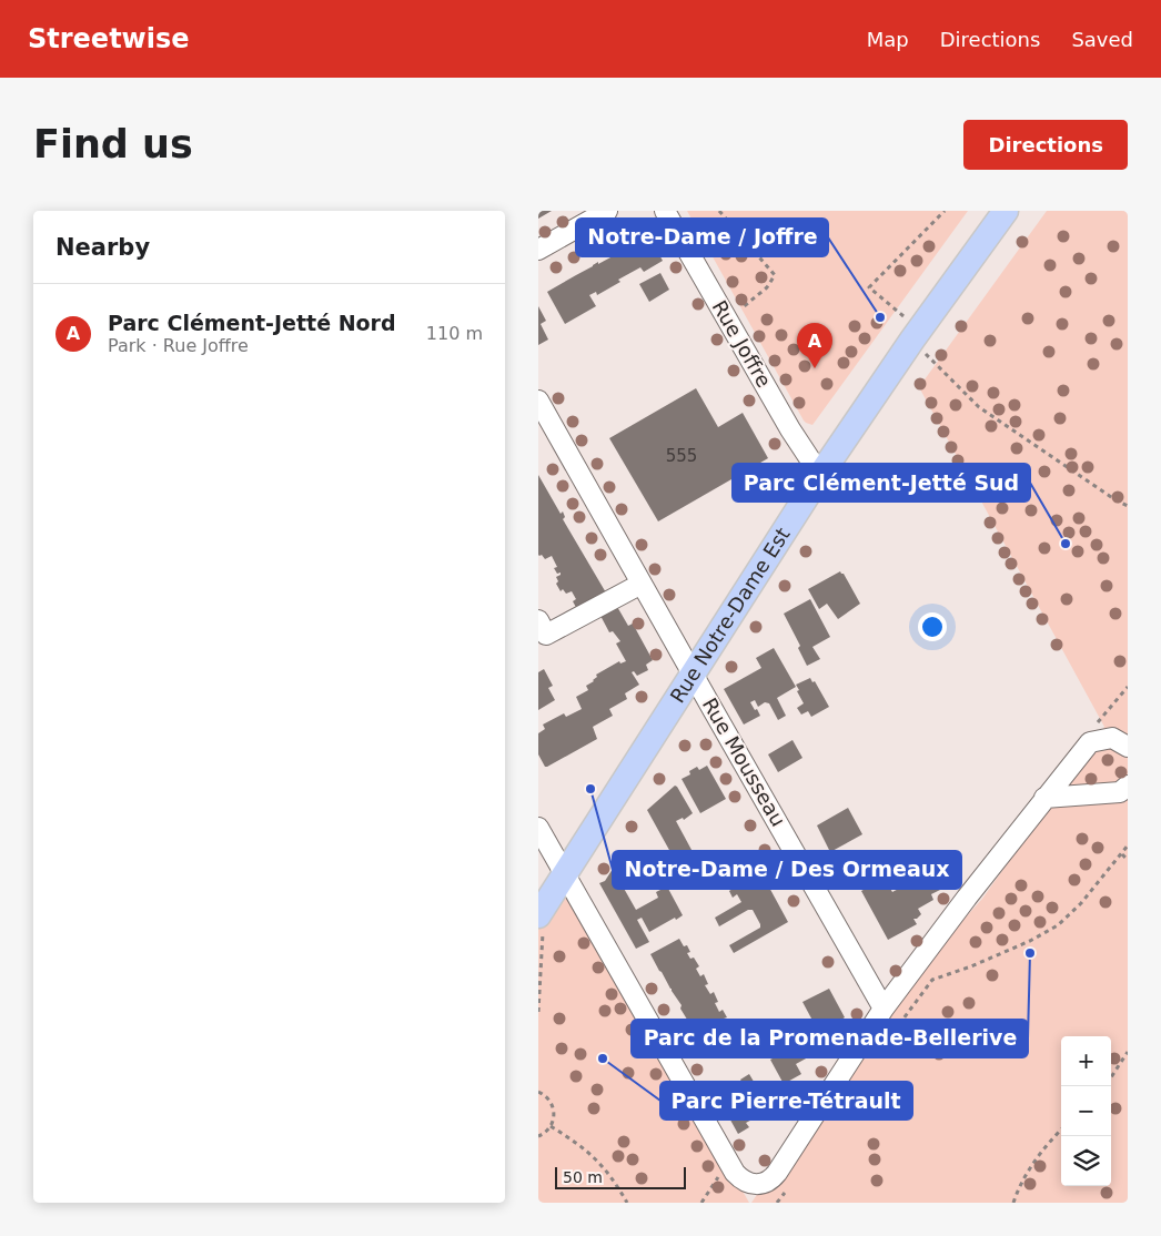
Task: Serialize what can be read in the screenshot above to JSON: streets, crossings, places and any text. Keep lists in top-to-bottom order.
{
  "streets": {
    "main road": ["Rue Notre-Dame Est"],
    "street": ["Rue Joffre", "Rue Mousseau"]
  },
  "crossings": [
    ["Rue Joffre", "Rue Notre-Dame Est"],
    ["Rue Notre-Dame Est", "Rue Mousseau"]
  ],
  "places": [
    "Notre-Dame / Joffre",
    "Parc Clément-Jetté Sud",
    "Notre-Dame / Des Ormeaux",
    "Parc de la Promenade-Bellerive",
    "Parc Pierre-Tétrault"
  ],
  "house_numbers": ["555"],
  "scale_bar": "50 m",
  "page": {
    "header": "Streetwise",
    "nav": ["Map", "Directions", "Saved"],
    "buttons": "Directions",
    "title": "Find us",
    "heading": "Nearby",
    "list": [
      {
        "mark": "A",
        "name": "Parc Clément-Jetté Nord",
        "note": "Park · Rue Joffre",
        "value": "110 m"
      }
    ],
    "pins": "A",
    "map_buttons": ["+", "−"],
    "scale": "50 m"
  }
}
